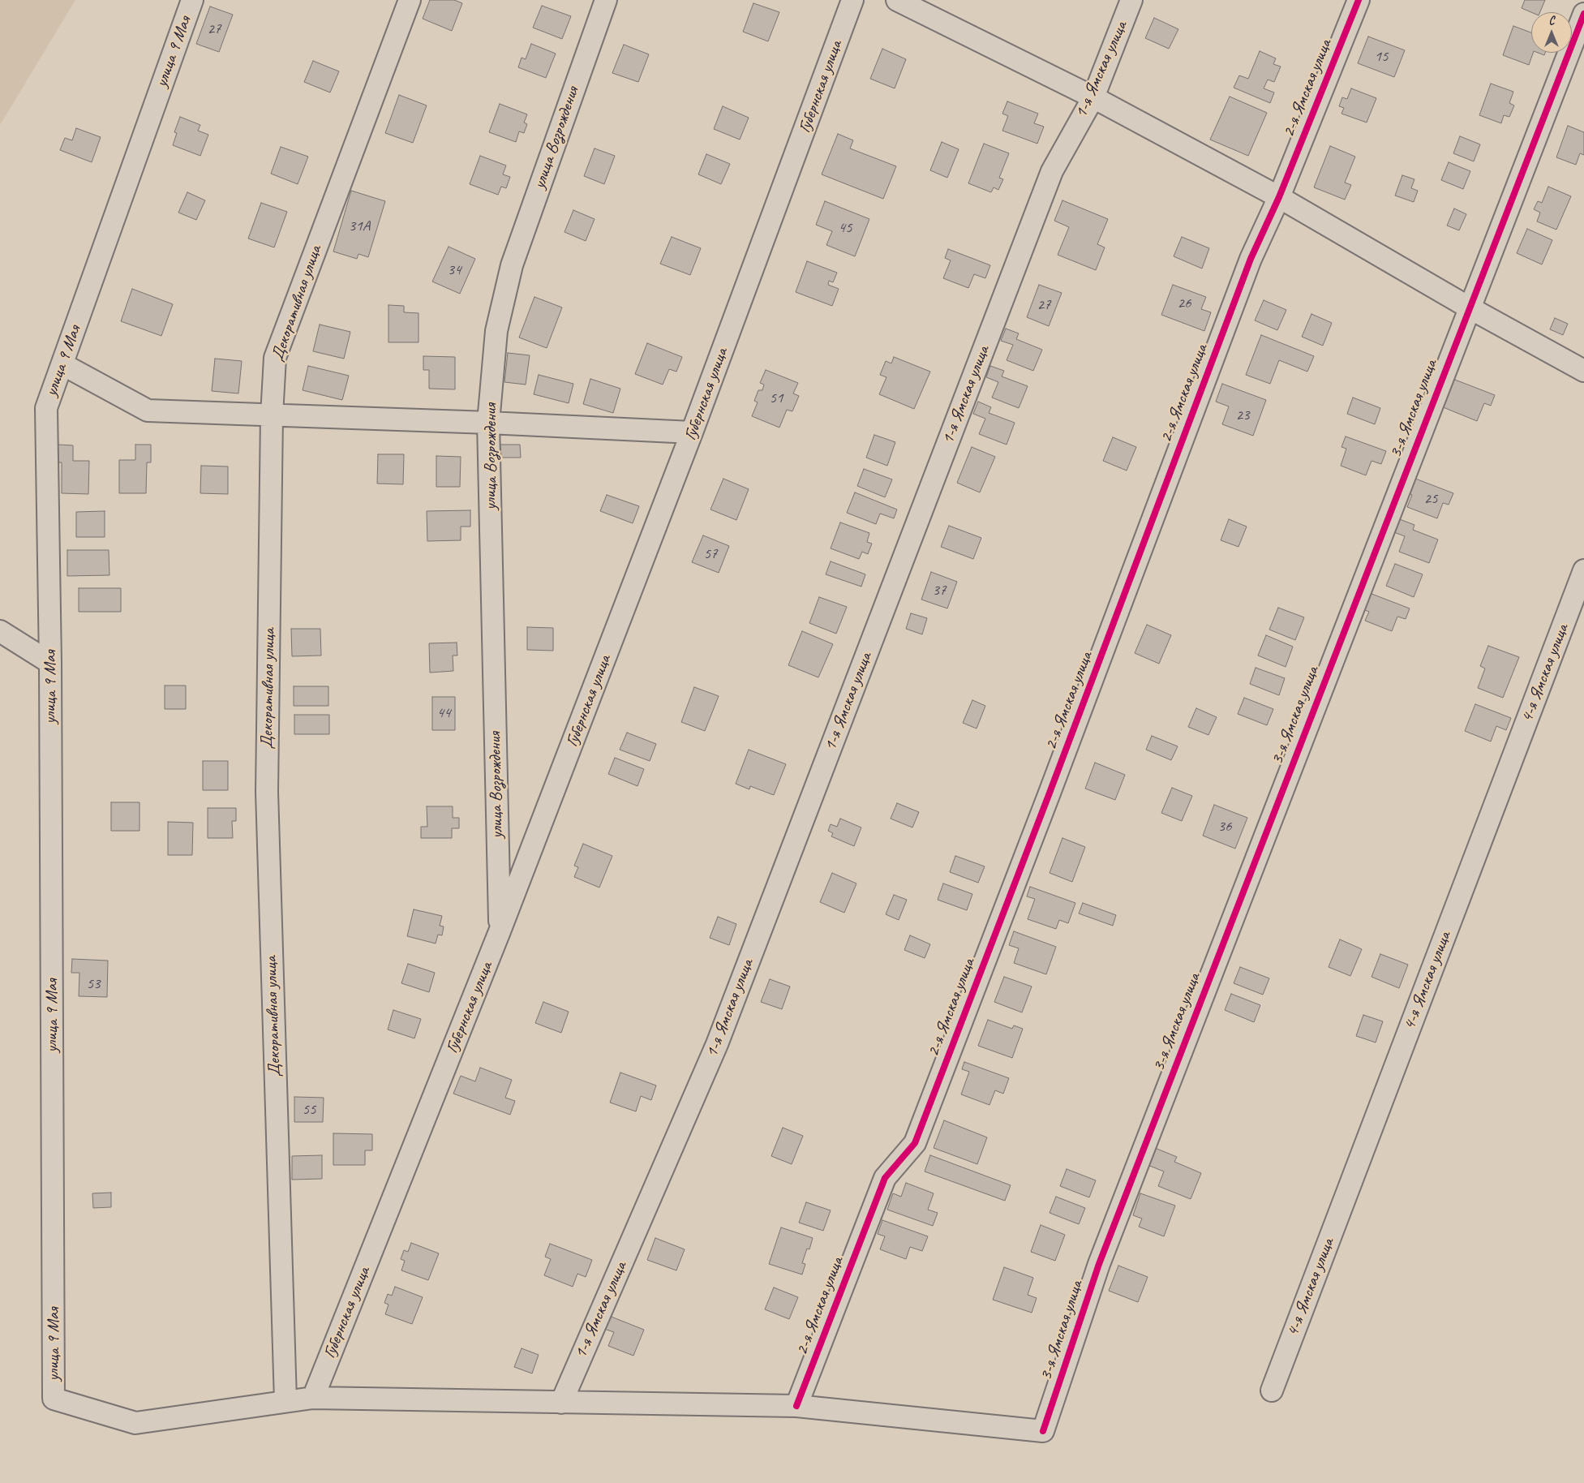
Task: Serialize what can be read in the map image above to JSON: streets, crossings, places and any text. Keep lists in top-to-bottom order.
{
  "streets": {
    "street": [
      "улица 9 Мая",
      "1-я Ямская улица",
      "Губернская улица",
      "2-я Ямская улица",
      "улица Возрождения",
      "Декоративная улица",
      "3-я Ямская улица",
      "4-я Ямская улица"
    ]
  },
  "crossings": [
    ["улица 9 Мая", "Декоративная улица"],
    ["Губернская улица", "улица Возрождения"],
    ["2-я Ямская улица", "3-я Ямская улица"]
  ],
  "house_numbers": [
    "27",
    "15",
    "31А",
    "45",
    "34",
    "26",
    "27",
    "51",
    "23",
    "25",
    "57",
    "37",
    "44",
    "36",
    "53",
    "55"
  ],
  "north": "top"
}
